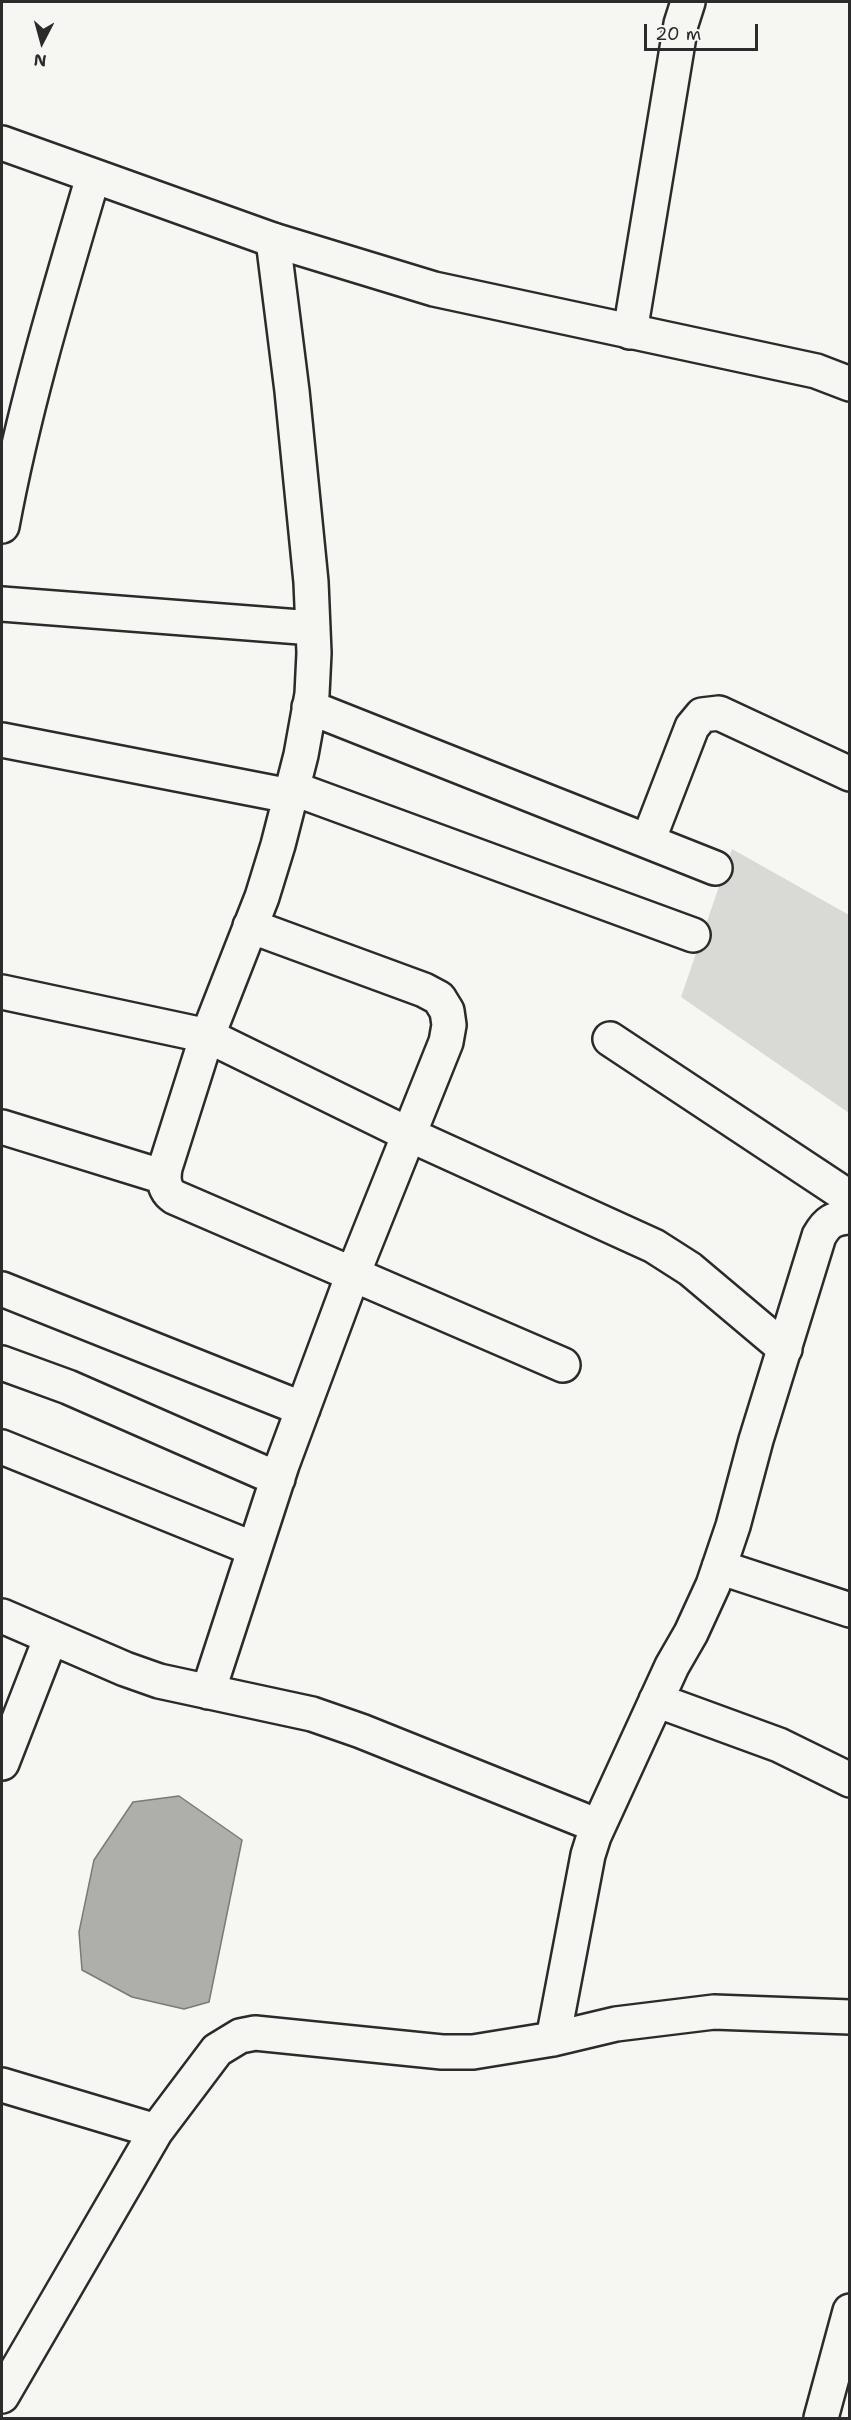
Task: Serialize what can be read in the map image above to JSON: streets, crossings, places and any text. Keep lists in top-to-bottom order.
{
  "scale_bar": "20 m",
  "north": "bottom"
}
